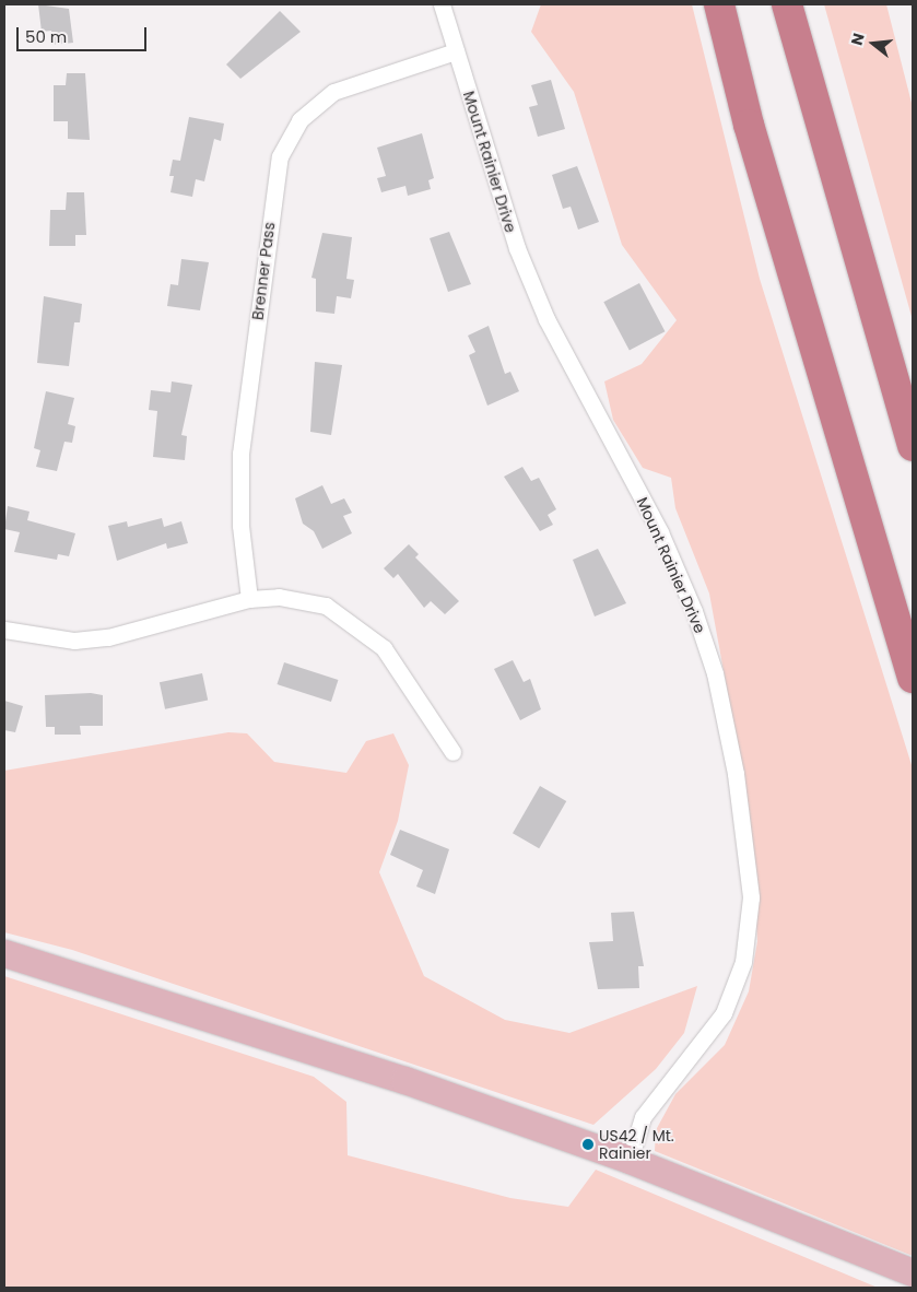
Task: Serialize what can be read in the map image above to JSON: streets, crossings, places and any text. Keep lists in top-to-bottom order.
{
  "streets": {
    "street": ["Mount Rainier Drive", "Brenner Pass"]
  },
  "crossings": [
    ["Mount Rainier Drive", "Brenner Pass"]
  ],
  "places": ["US42 / Mt. Rainier"],
  "scale_bar": "50 m",
  "north": "left"
}
